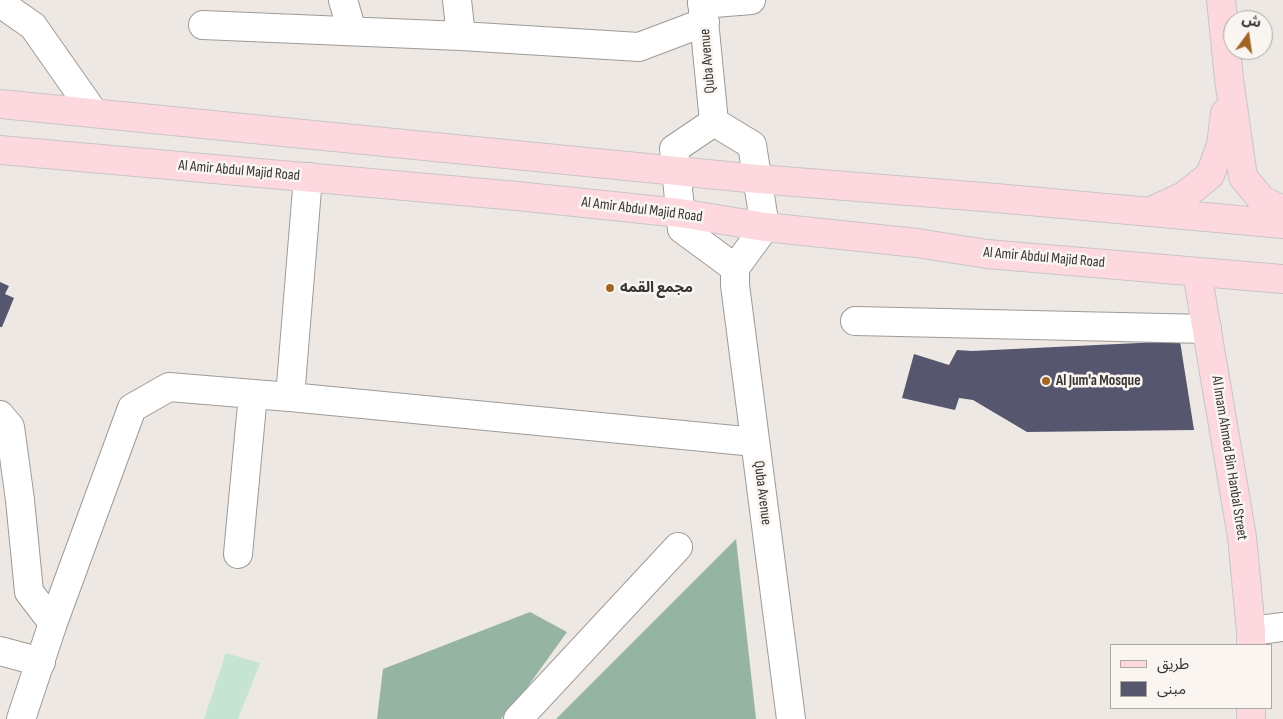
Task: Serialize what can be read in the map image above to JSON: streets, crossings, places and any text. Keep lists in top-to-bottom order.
{
  "streets": {
    "main road": ["Al Amir Abdul Majid Road", "Al Imam Ahmed Bin Hanbal Street"],
    "street": ["Quba Avenue"]
  },
  "crossings": [
    ["Al Amir Abdul Majid Road", "Al Imam Ahmed Bin Hanbal Street"]
  ],
  "places": ["مجمع القمه", "Al Jum'a Mosque"],
  "legend": ["طريق", "مبنى"],
  "north": "top"
}
